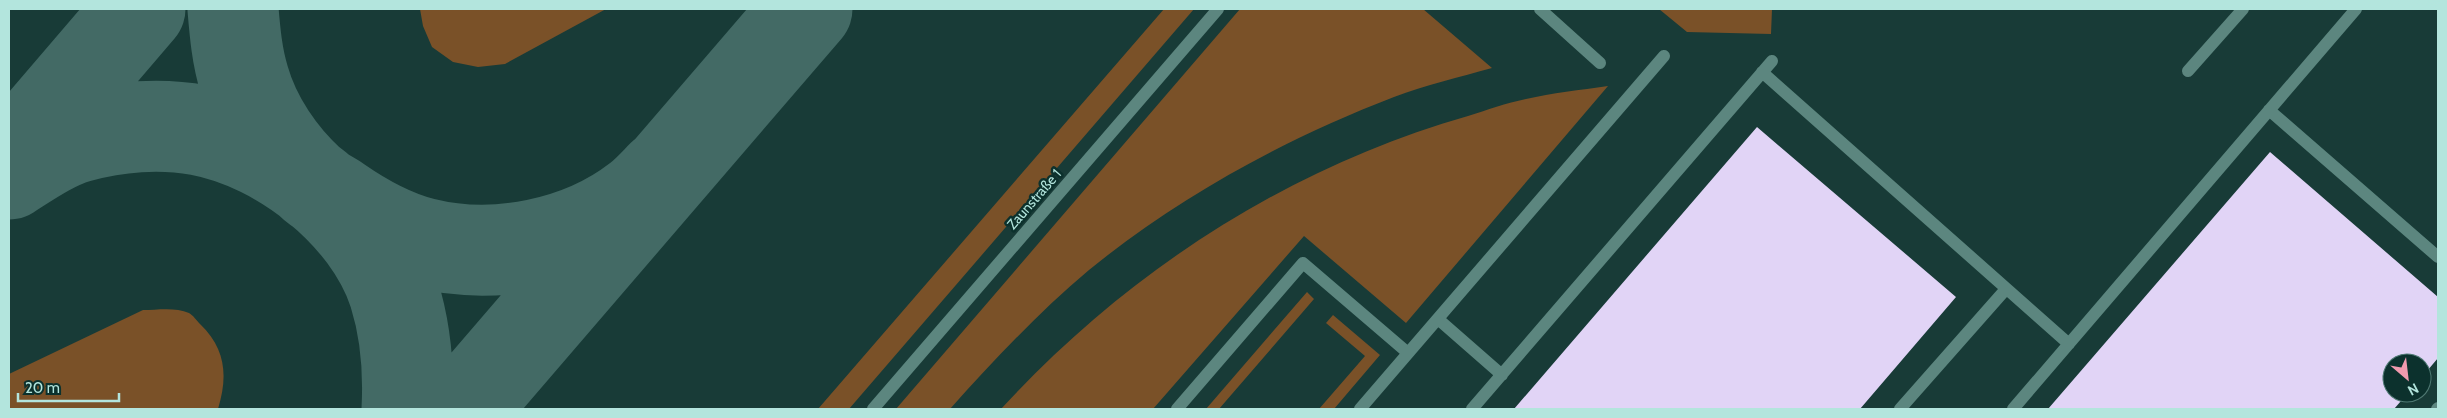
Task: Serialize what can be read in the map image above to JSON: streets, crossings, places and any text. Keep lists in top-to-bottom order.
{
  "streets": {
    "lane": ["Zaunstraße 1"]
  },
  "scale_bar": "20 m",
  "north": "bottom right"
}
